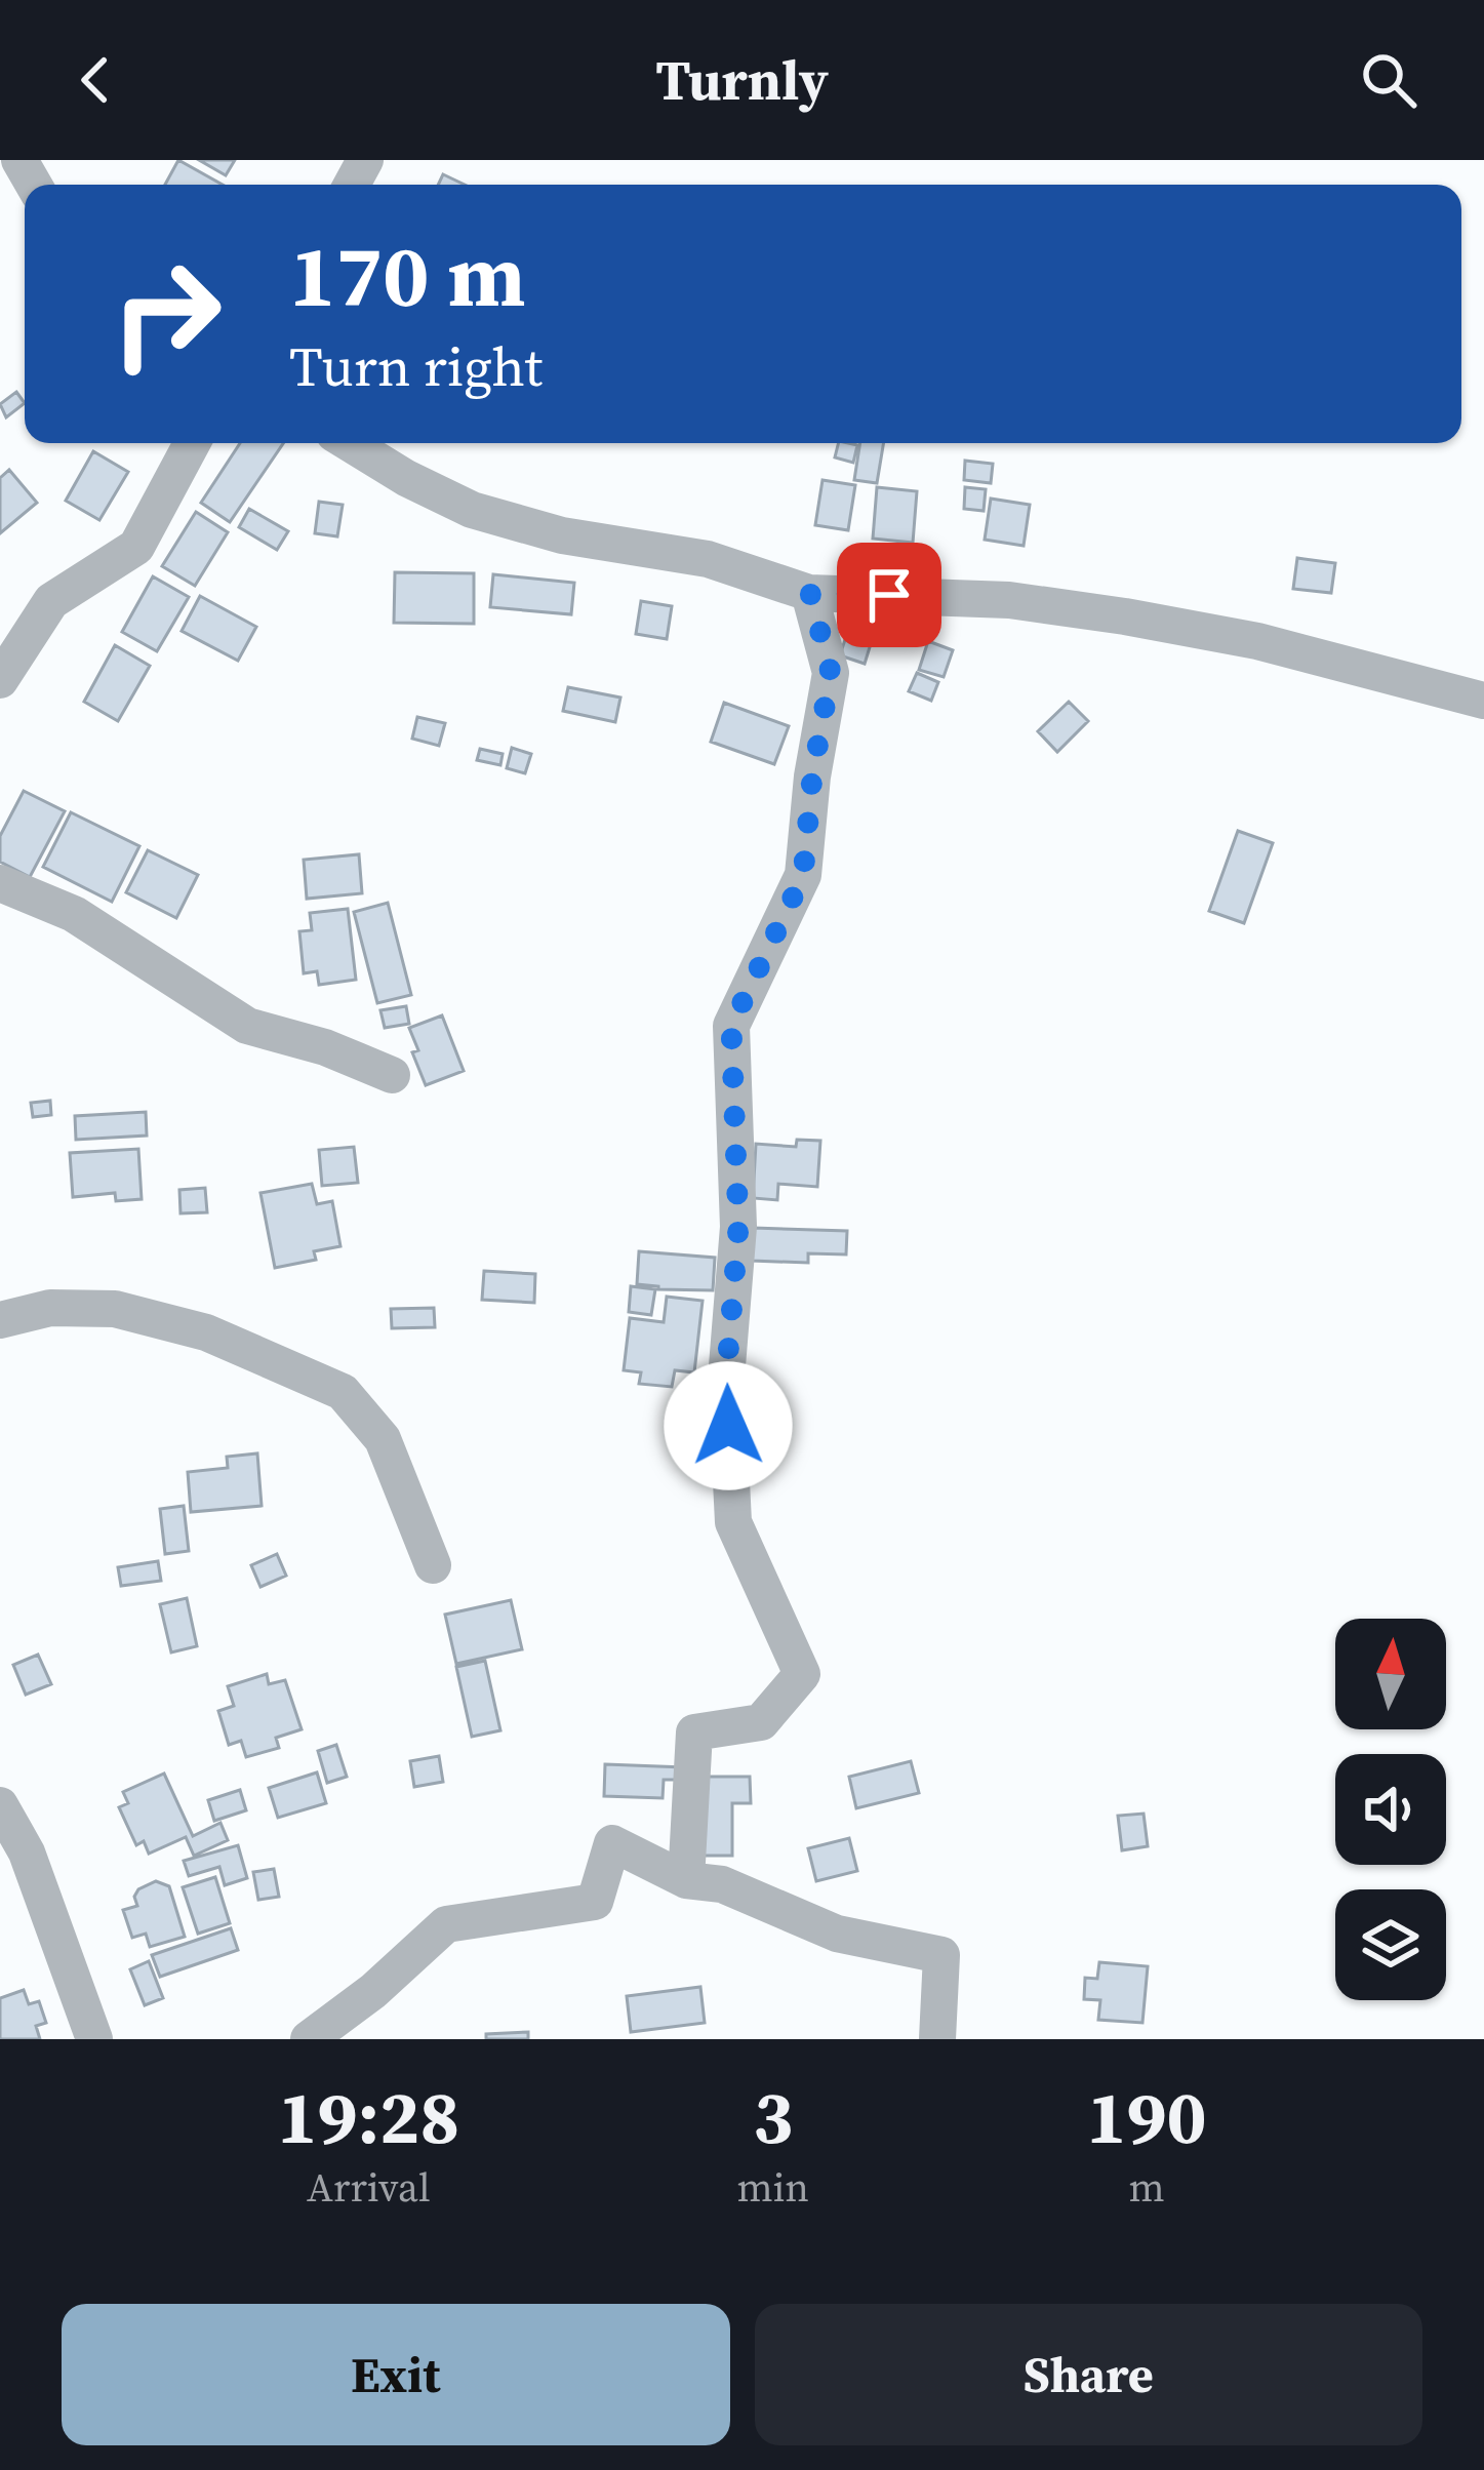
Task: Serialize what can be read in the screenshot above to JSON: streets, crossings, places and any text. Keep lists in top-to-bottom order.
{
  "north": "top",
  "page": {
    "header": "Turnly",
    "turn": ["170 m", "Turn right"],
    "eta": [
      "19:28",
      "Arrival",
      "3",
      "min",
      "190",
      "m"
    ],
    "buttons": ["Exit", "Share"]
  }
}
